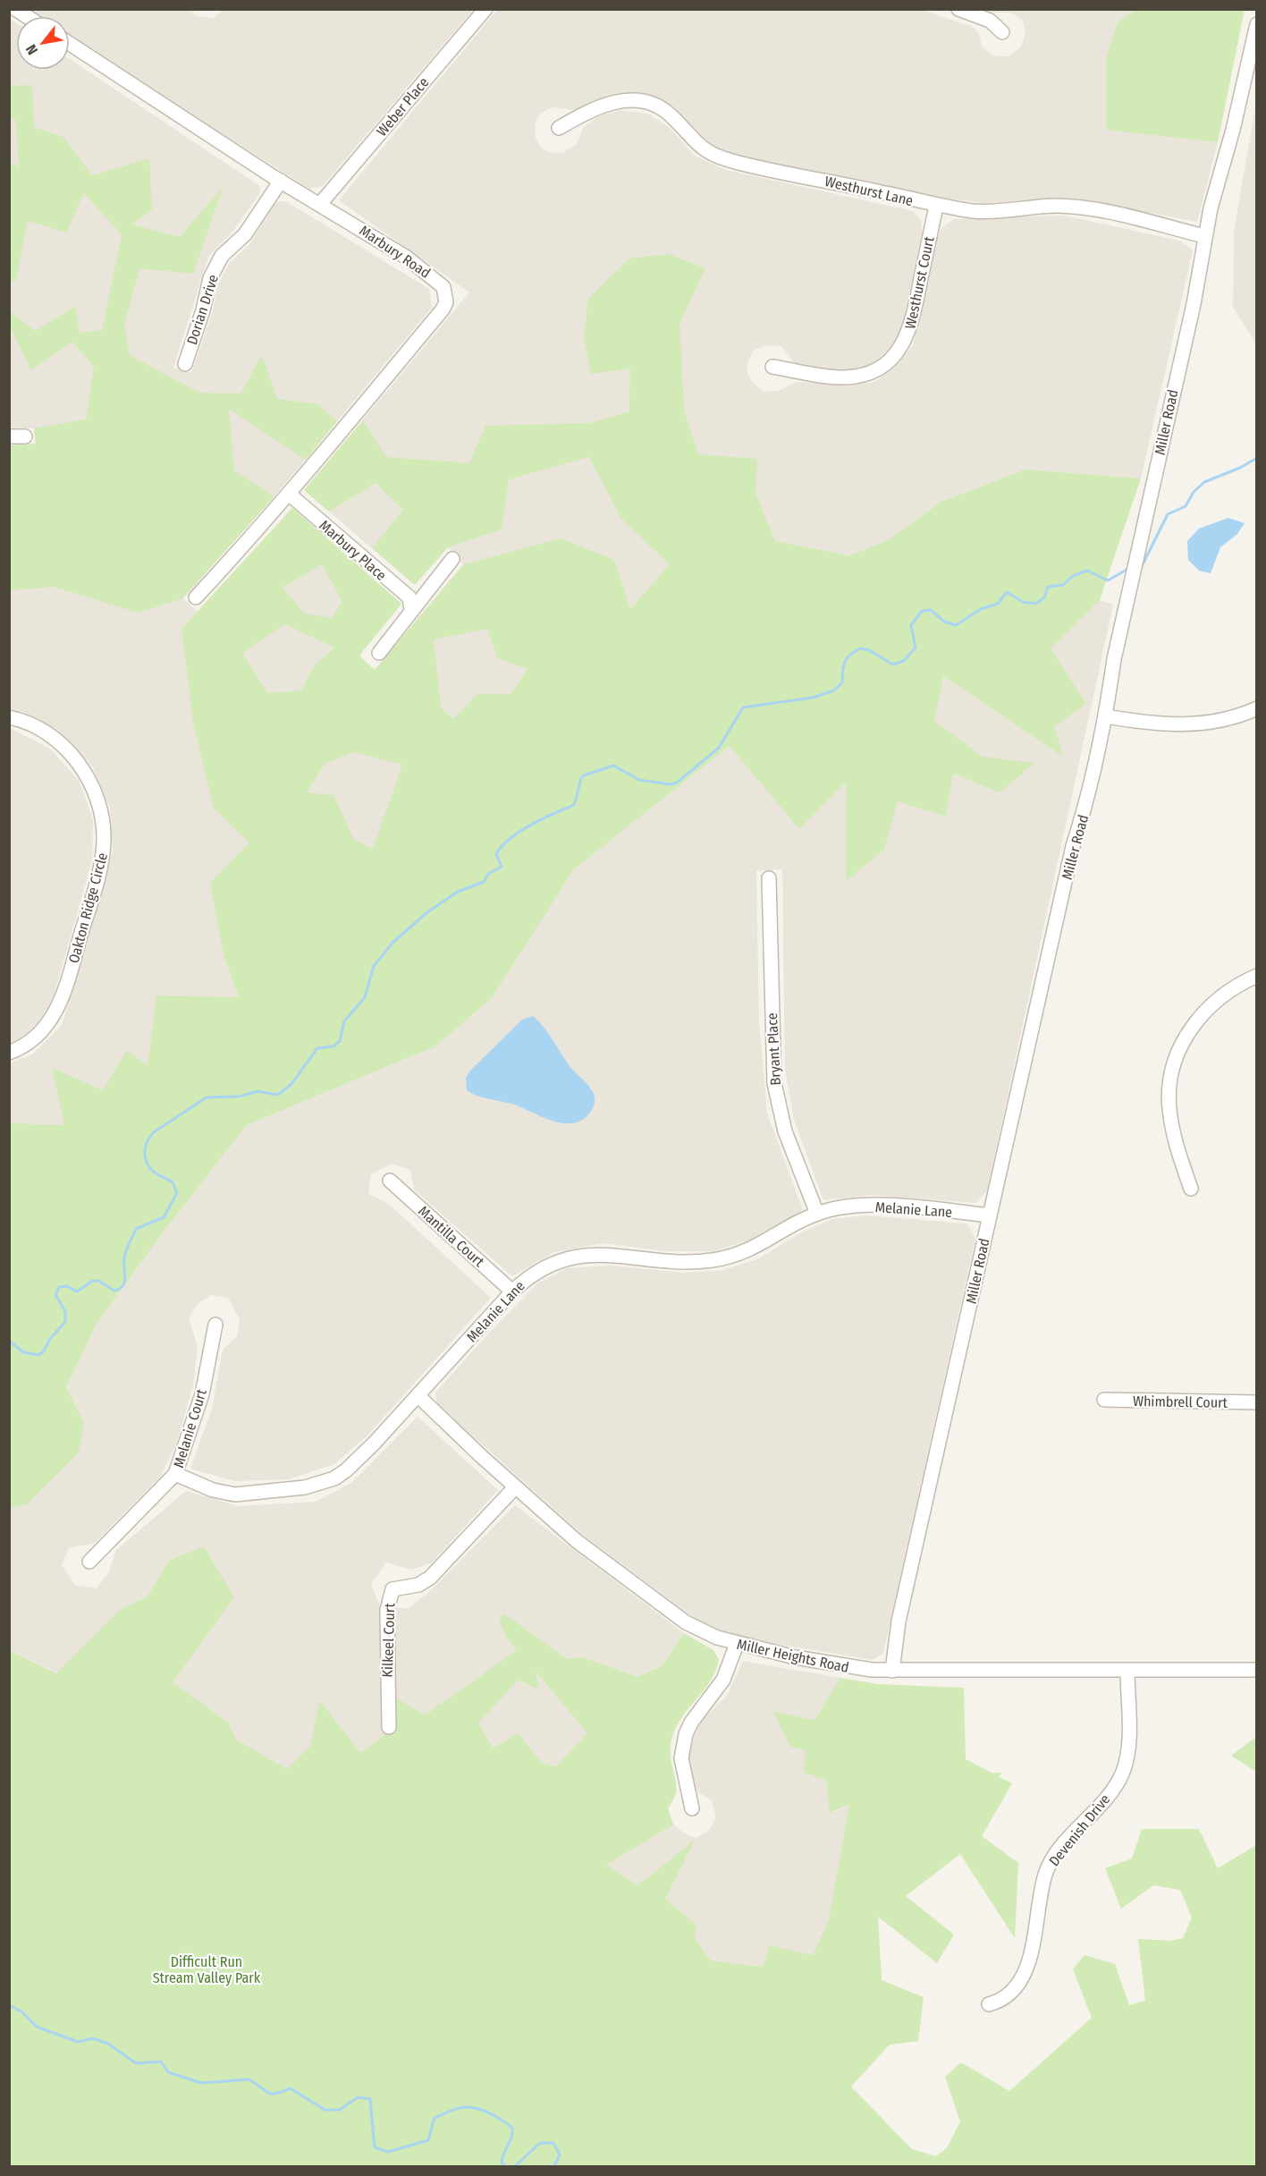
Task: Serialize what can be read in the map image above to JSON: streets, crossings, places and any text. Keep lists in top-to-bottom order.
{
  "streets": {
    "street": [
      "Weber Place",
      "Westhurst Lane",
      "Marbury Road",
      "Westhurst Court",
      "Dorian Drive",
      "Miller Road",
      "Marbury Place",
      "Oakton Ridge Circle",
      "Bryant Place",
      "Melanie Lane",
      "Mantilla Court",
      "Whimbrell Court",
      "Melanie Court",
      "Kilkeel Court",
      "Miller Heights Road",
      "Devenish Drive"
    ]
  },
  "crossings": [
    ["Weber Place", "Marbury Road"],
    ["Westhurst Lane", "Westhurst Court"],
    ["Westhurst Lane", "Miller Road"],
    ["Marbury Road", "Dorian Drive"],
    ["Marbury Road", "Marbury Place"],
    ["Miller Road", "Melanie Lane"],
    ["Miller Road", "Miller Heights Road"],
    ["Bryant Place", "Melanie Lane"],
    ["Melanie Lane", "Mantilla Court"],
    ["Melanie Lane", "Melanie Court"],
    ["Melanie Lane", "Miller Heights Road"],
    ["Kilkeel Court", "Miller Heights Road"],
    ["Miller Heights Road", "Devenish Drive"]
  ],
  "parks": ["Difficult Run Stream Valley Park"],
  "north": "bottom left"
}
